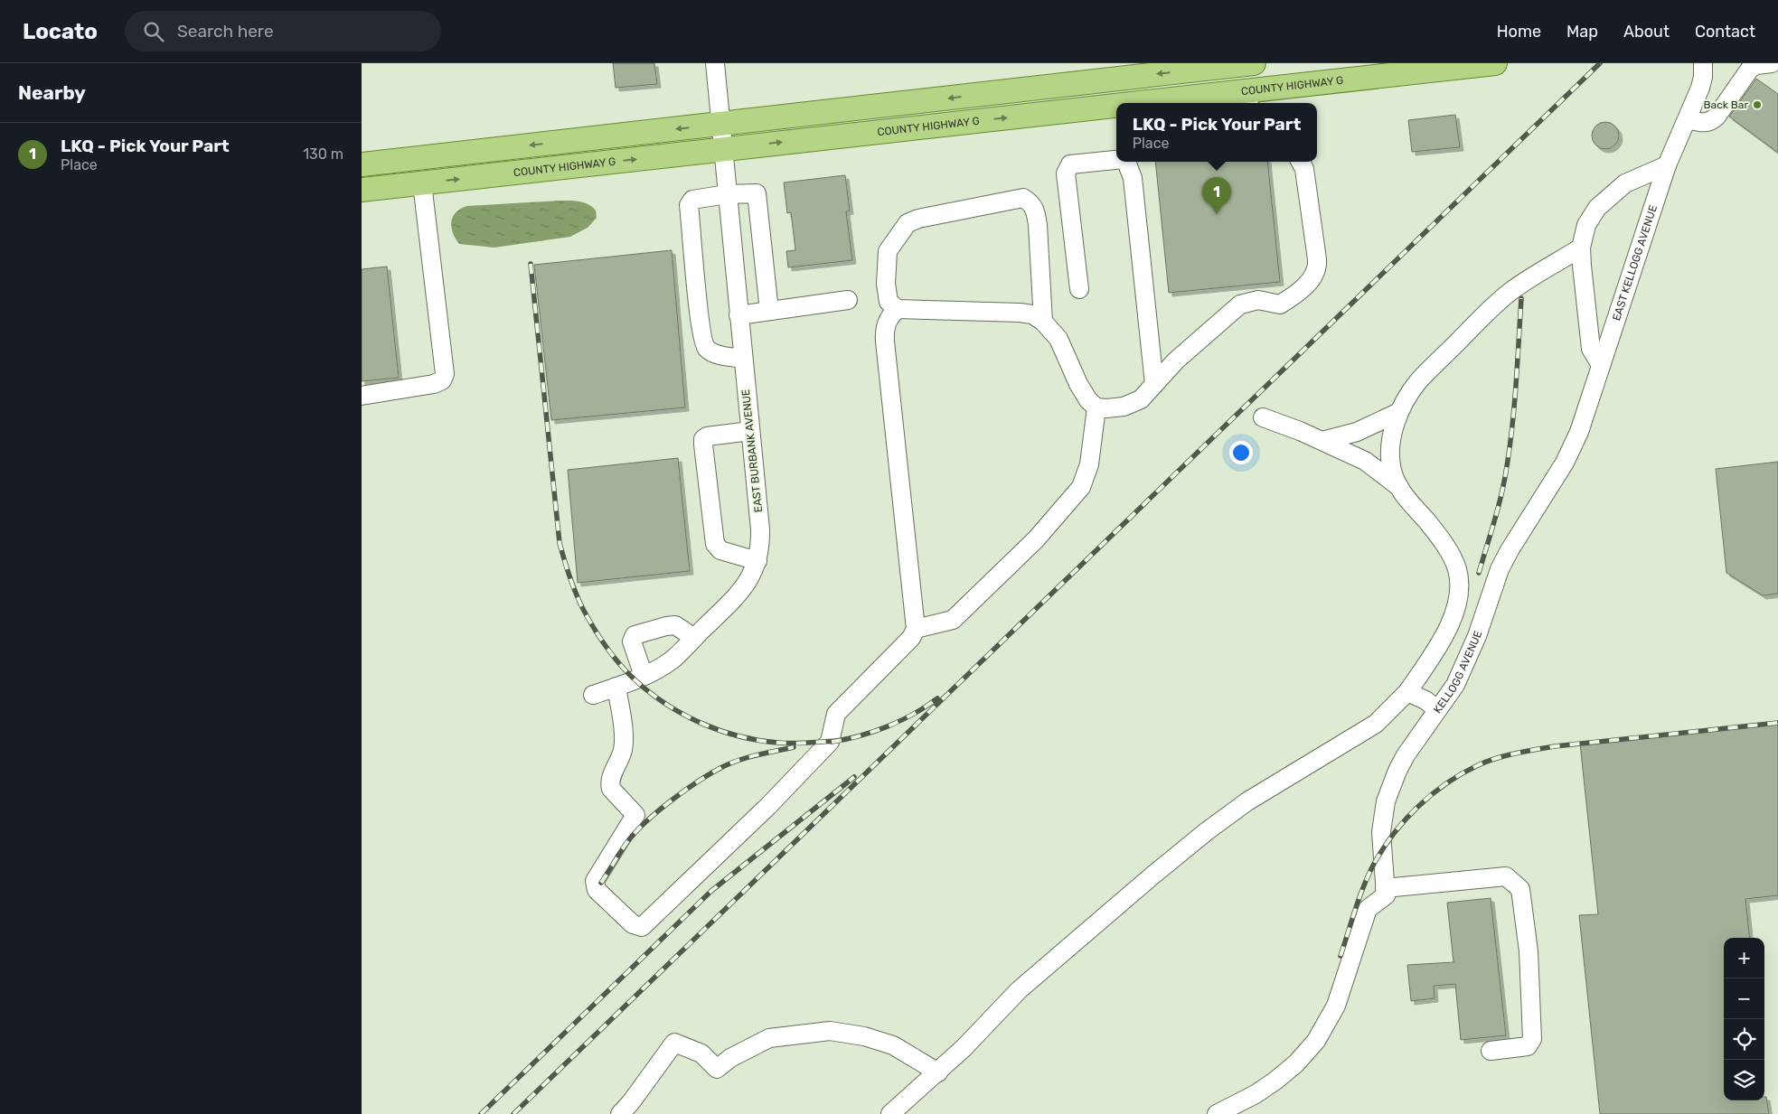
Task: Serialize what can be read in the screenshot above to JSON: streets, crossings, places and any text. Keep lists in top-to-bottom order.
{
  "streets": {
    "main road": ["COUNTY HIGHWAY G"],
    "street": ["EAST KELLOGG AVENUE", "EAST BURBANK AVENUE", "KELLOGG AVENUE"]
  },
  "crossings": [
    ["COUNTY HIGHWAY G", "EAST BURBANK AVENUE"],
    ["EAST KELLOGG AVENUE", "KELLOGG AVENUE"]
  ],
  "places": ["Back Bar"],
  "page": {
    "header": "Locato",
    "search": "Search here",
    "nav": [
      "Home",
      "Map",
      "About",
      "Contact"
    ],
    "heading": "Nearby",
    "popup": ["LKQ - Pick Your Part", "Place"],
    "list": [
      {
        "mark": "1",
        "name": "LKQ - Pick Your Part",
        "note": "Place",
        "value": "130 m"
      }
    ],
    "pins": "1",
    "map_buttons": ["+", "−"]
  }
}
